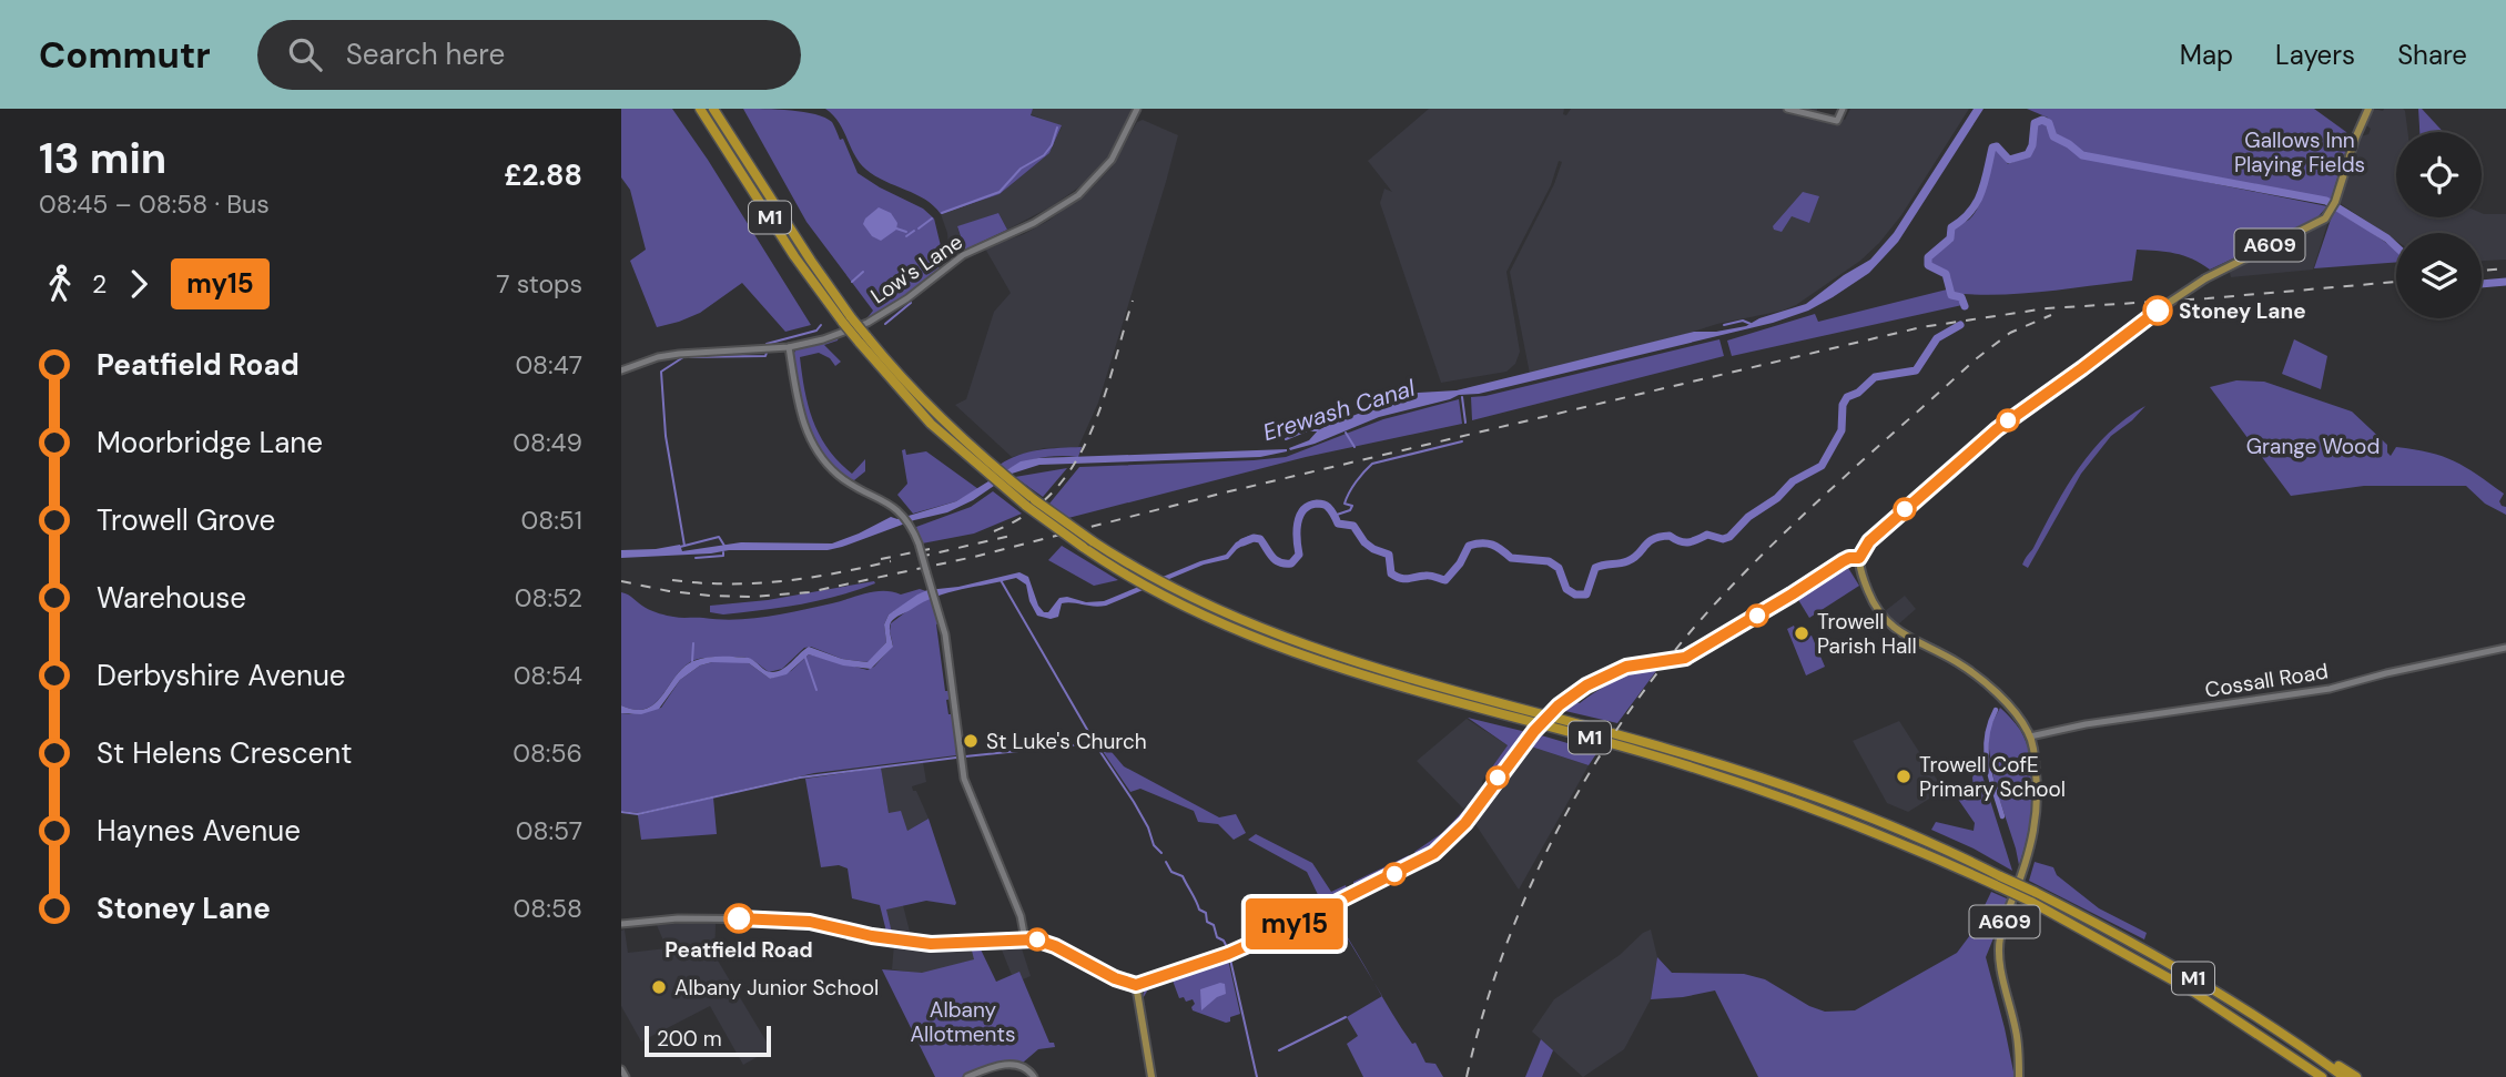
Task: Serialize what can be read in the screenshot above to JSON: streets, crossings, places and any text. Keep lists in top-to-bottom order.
{
  "streets": {
    "highway": ["M1"],
    "main road": ["A609"],
    "street": ["Low's Lane", "Cossall Road"]
  },
  "crossings": [
    ["A609", "Cossall Road"]
  ],
  "water": ["Erewash Canal"],
  "parks": ["Gallows Inn Playing Fields", "Grange Wood", "Albany Allotments"],
  "places": [
    "Stoney Lane",
    "Trowell Parish Hall",
    "St Luke's Church",
    "Trowell CofE Primary School",
    "Peatfield Road",
    "Albany Junior School"
  ],
  "lines": ["bus line my15"],
  "scale_bar": "200 m",
  "page": {
    "header": "Commutr",
    "search": "Search here",
    "nav": ["Map", "Layers", "Share"],
    "heading": ["13 min", "08:45 – 08:58 · Bus", "£2.88"],
    "on_map": "my15",
    "legs": ["2", "my15", "7 stops"],
    "list": [
      {
        "name": "Peatfield Road",
        "value": "08:47"
      },
      {
        "name": "Moorbridge Lane",
        "value": "08:49"
      },
      {
        "name": "Trowell Grove",
        "value": "08:51"
      },
      {
        "name": "Warehouse",
        "value": "08:52"
      },
      {
        "name": "Derbyshire Avenue",
        "value": "08:54"
      },
      {
        "name": "St Helens Crescent",
        "value": "08:56"
      },
      {
        "name": "Haynes Avenue",
        "value": "08:57"
      },
      {
        "name": "Stoney Lane",
        "value": "08:58"
      }
    ],
    "scale": "200 m"
  }
}
